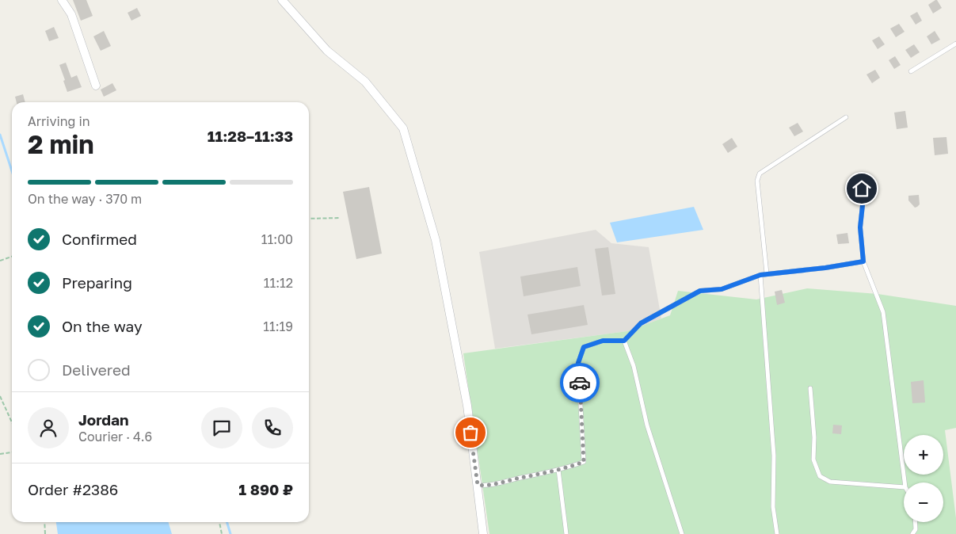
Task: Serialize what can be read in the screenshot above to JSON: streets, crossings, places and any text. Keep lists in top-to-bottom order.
{
  "page": {
    "heading": ["2 min", "Arriving in", "11:28–11:33"],
    "panel": [
      "Jordan",
      "Courier · 4.6",
      "Order #2386",
      "1 890 ₽"
    ],
    "bar": "On the way · 370 m",
    "list": [
      ["Confirmed", "11:00"],
      ["Preparing", "11:12"],
      ["On the way", "11:19"],
      "Delivered"
    ],
    "map_buttons": ["+", "−"]
  }
}
